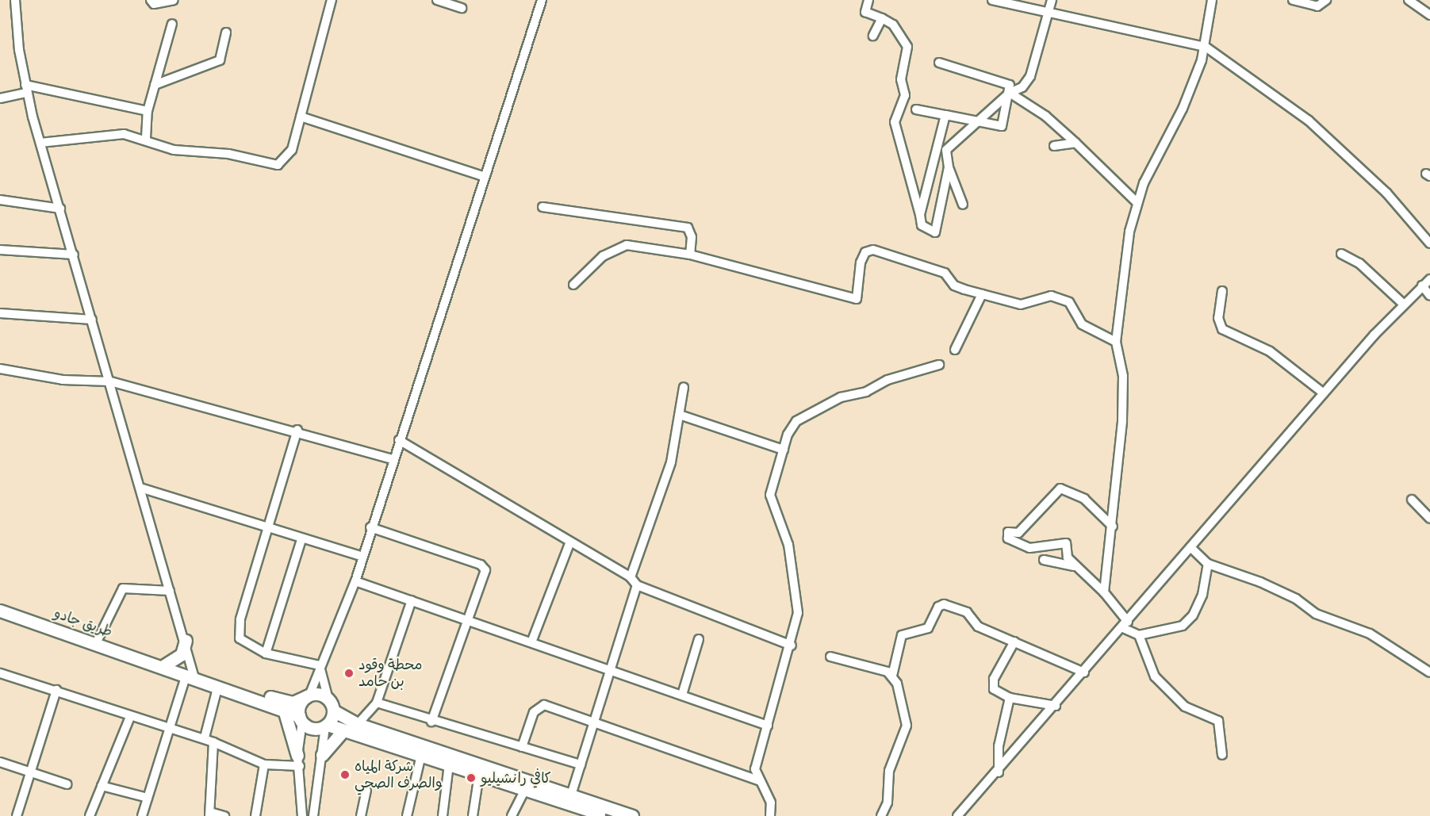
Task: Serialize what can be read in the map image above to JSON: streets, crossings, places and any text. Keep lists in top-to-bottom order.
{
  "streets": {
    "highway": ["طريق جادو"]
  },
  "places": ["محطة وقود بن حامد", "شركة المياه والصرف الصحي", "كافي رانشيليو"]
}
